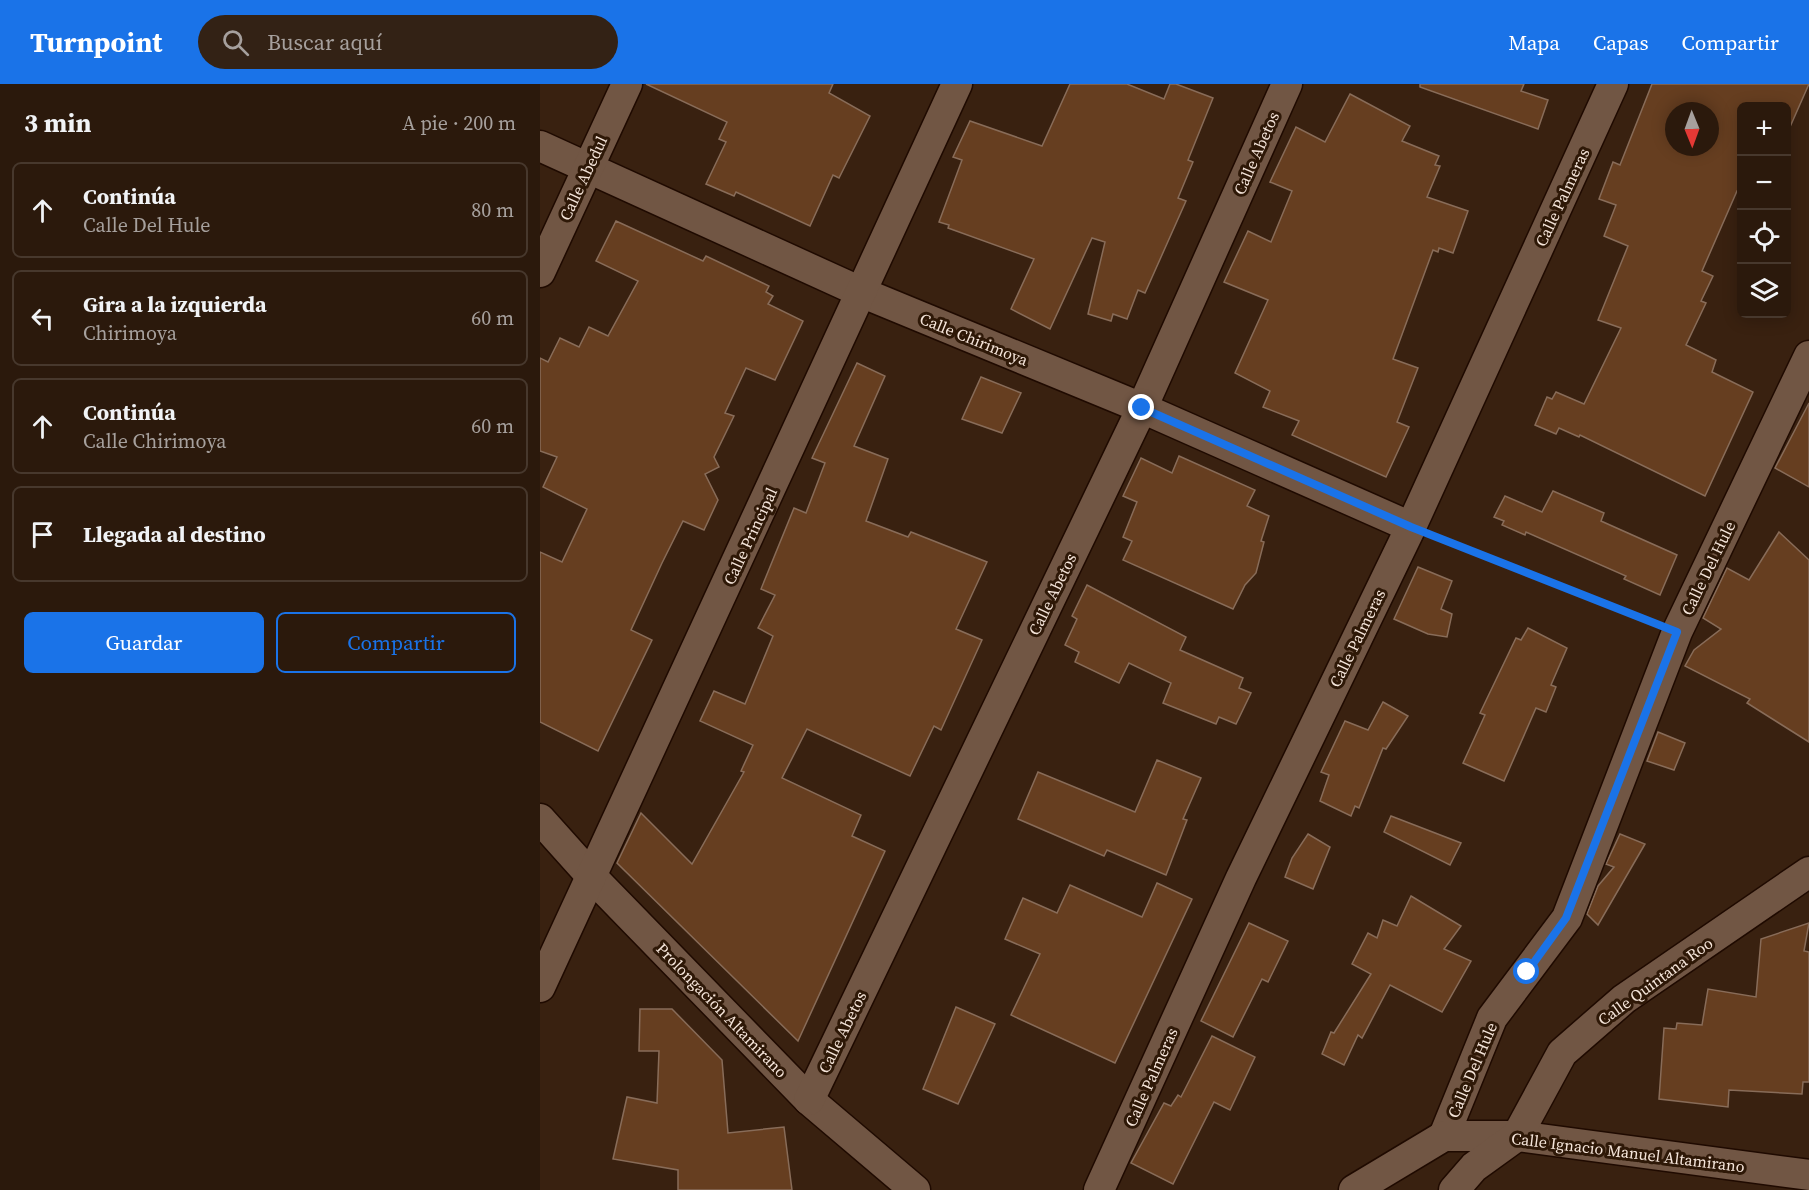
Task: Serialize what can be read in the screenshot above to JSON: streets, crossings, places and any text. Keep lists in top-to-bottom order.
{
  "streets": {
    "street": [
      "Calle Abetos",
      "Calle Abedul",
      "Calle Palmeras",
      "Calle Chirimoya",
      "Calle Principal",
      "Calle Del Hule",
      "Calle Quintana Roo",
      "Prolongación Altamirano",
      "Calle Ignacio Manuel Altamirano"
    ]
  },
  "crossings": [
    ["Calle Abetos", "Calle Chirimoya"],
    ["Calle Abetos", "Prolongación Altamirano"],
    ["Calle Abedul", "Calle Chirimoya"],
    ["Calle Palmeras", "Calle Chirimoya"],
    ["Calle Chirimoya", "Calle Principal"],
    ["Calle Principal", "Prolongación Altamirano"],
    ["Calle Del Hule", "Calle Ignacio Manuel Altamirano"],
    ["Calle Quintana Roo", "Calle Ignacio Manuel Altamirano"]
  ],
  "north": "bottom",
  "page": {
    "header": "Turnpoint",
    "search": "Buscar aquí",
    "nav": ["Mapa", "Capas", "Compartir"],
    "heading": ["3 min", "A pie · 200 m"],
    "map_buttons": ["+", "−"],
    "list": [
      ["Continúa", "Calle Del Hule", "80 m"],
      ["Gira a la izquierda", "Chirimoya", "60 m"],
      ["Continúa", "Calle Chirimoya", "60 m"],
      "Llegada al destino"
    ],
    "buttons": ["Guardar", "Compartir"]
  }
}
